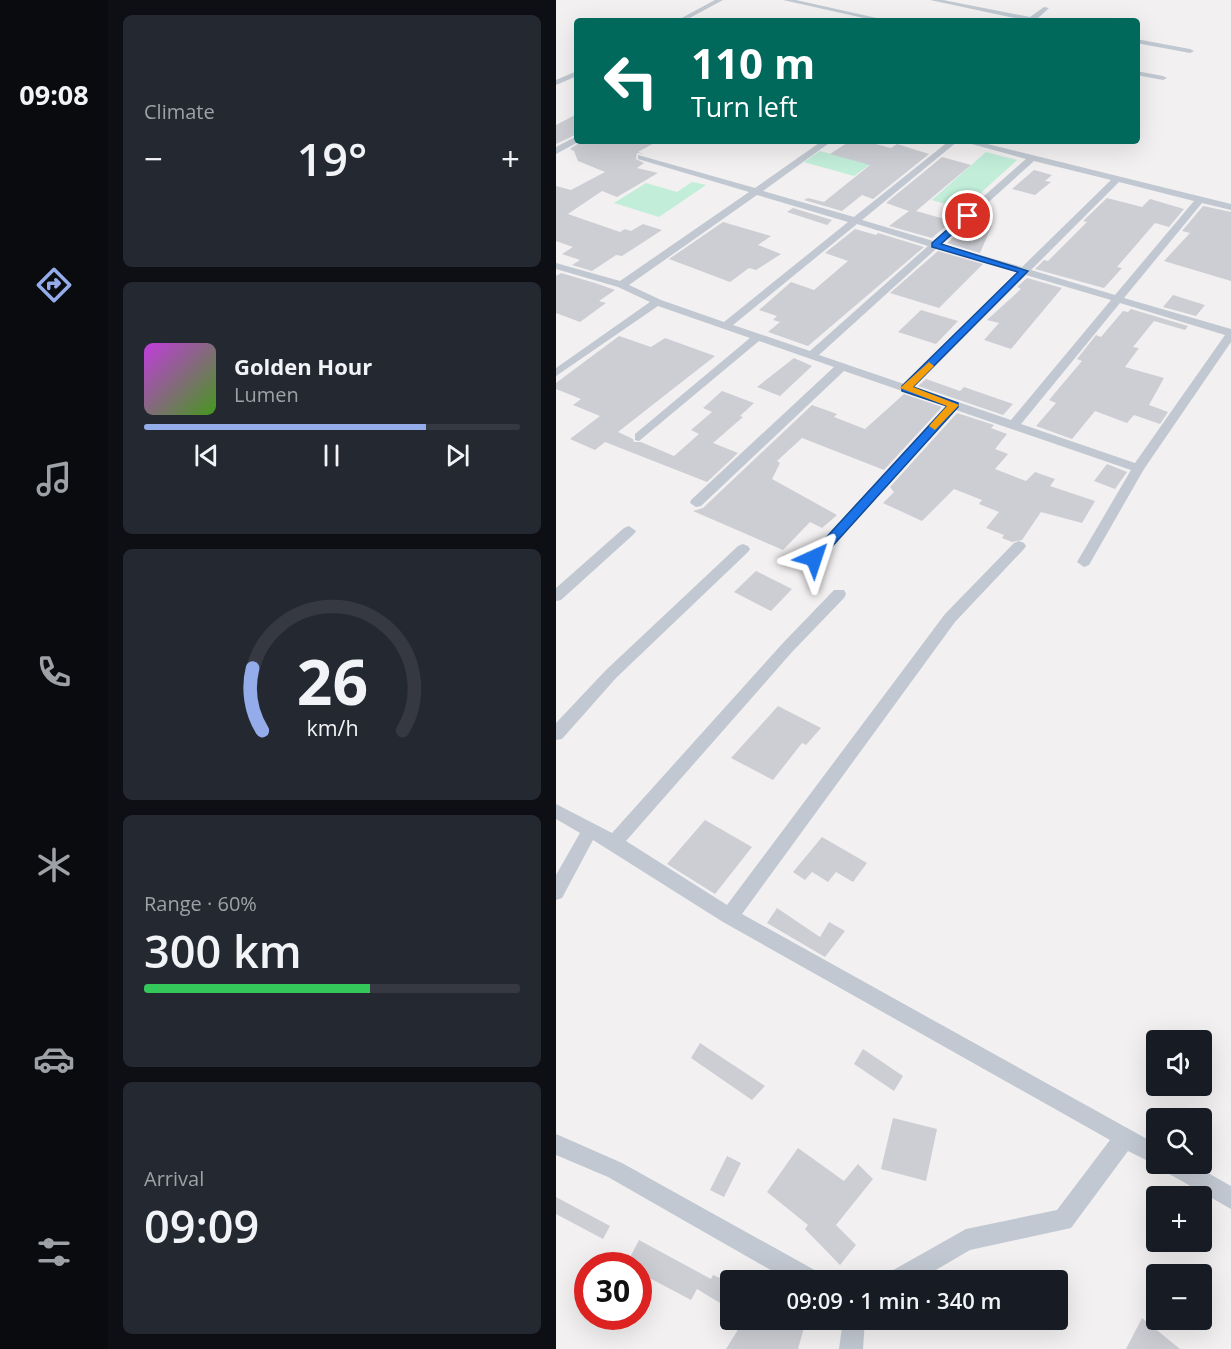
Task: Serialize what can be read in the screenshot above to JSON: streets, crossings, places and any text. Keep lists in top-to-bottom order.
{
  "page": {
    "tabs": "09:08",
    "tile": [
      "Climate",
      ["Range · 60%", "300 km"],
      ["Arrival", "09:09"]
    ],
    "turn": ["110 m", "Turn left"],
    "heat": ["−", "19°", "+"],
    "song": ["Golden Hour", "Lumen"],
    "map_buttons": ["+", "−"],
    "limit": "30",
    "trip": "09:09 · 1 min · 340 m",
    "gauge": ["26", "km/h"]
  }
}
